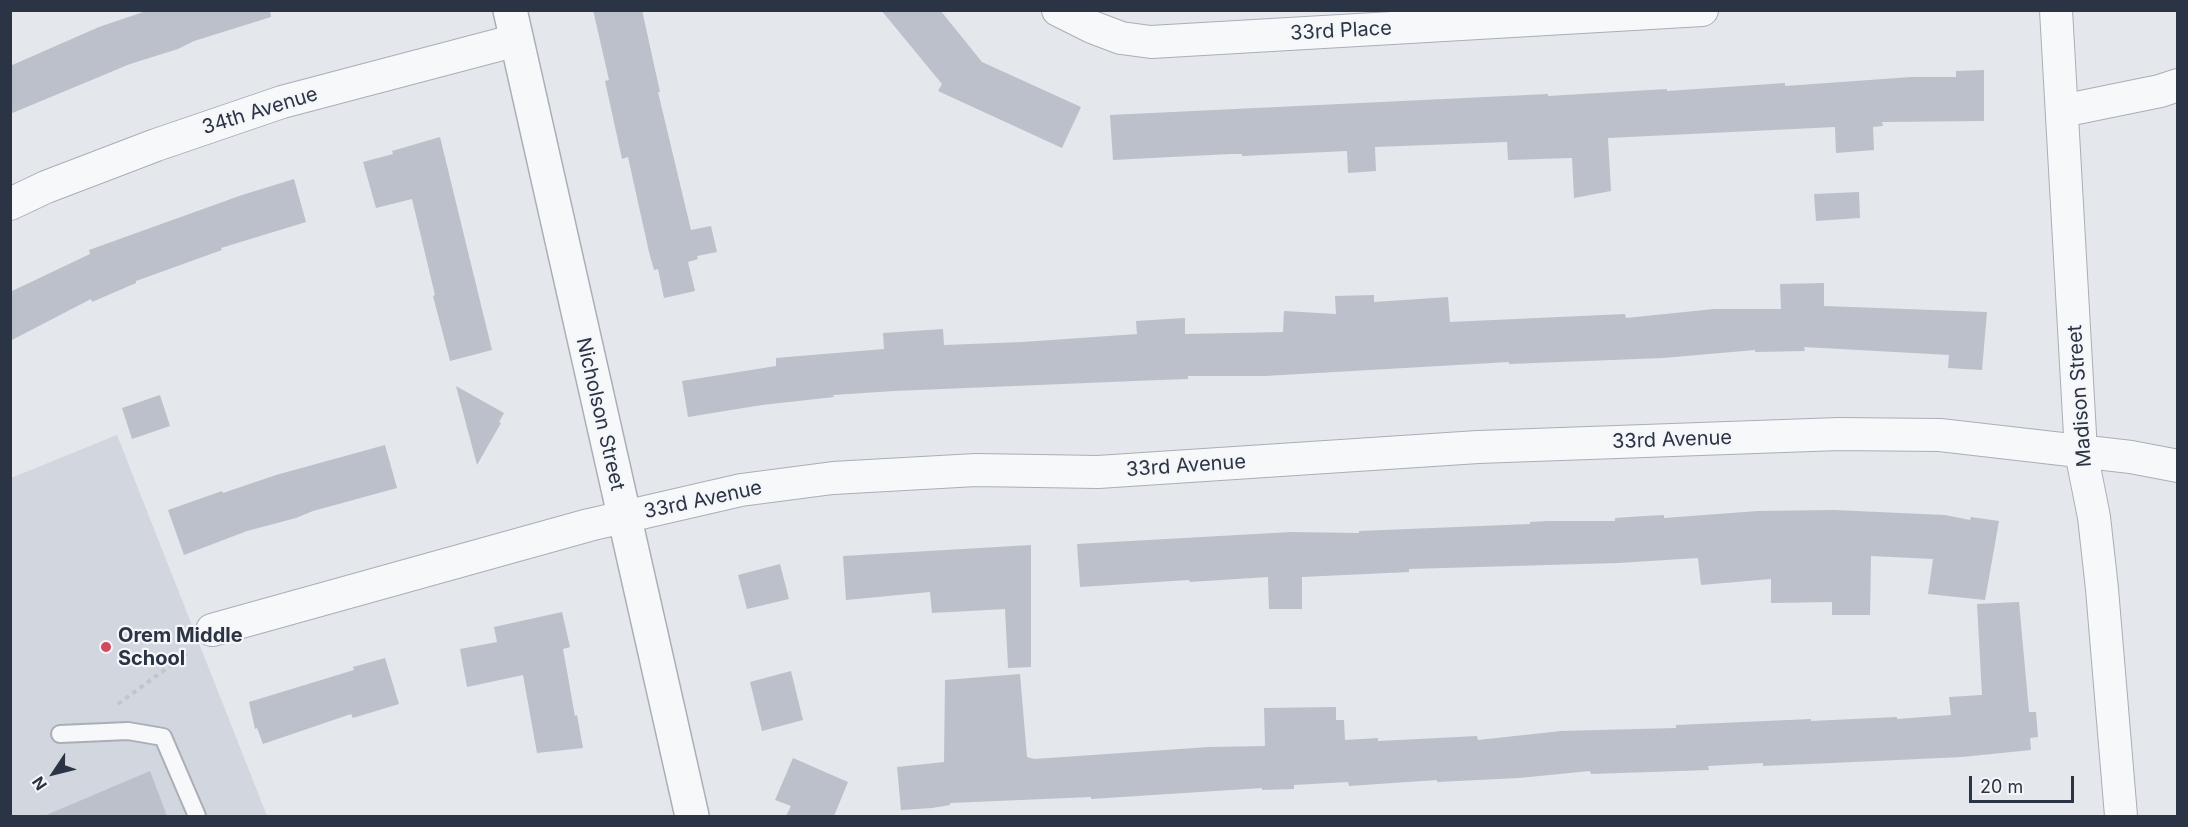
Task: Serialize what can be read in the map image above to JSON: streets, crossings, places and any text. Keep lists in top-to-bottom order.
{
  "streets": {
    "street": [
      "33rd Place",
      "34th Avenue",
      "Madison Street",
      "Nicholson Street",
      "33rd Avenue"
    ]
  },
  "crossings": [
    ["34th Avenue", "Nicholson Street"],
    ["Madison Street", "33rd Avenue"],
    ["Nicholson Street", "33rd Avenue"]
  ],
  "places": ["Orem Middle School"],
  "scale_bar": "20 m",
  "north": "bottom left"
}
